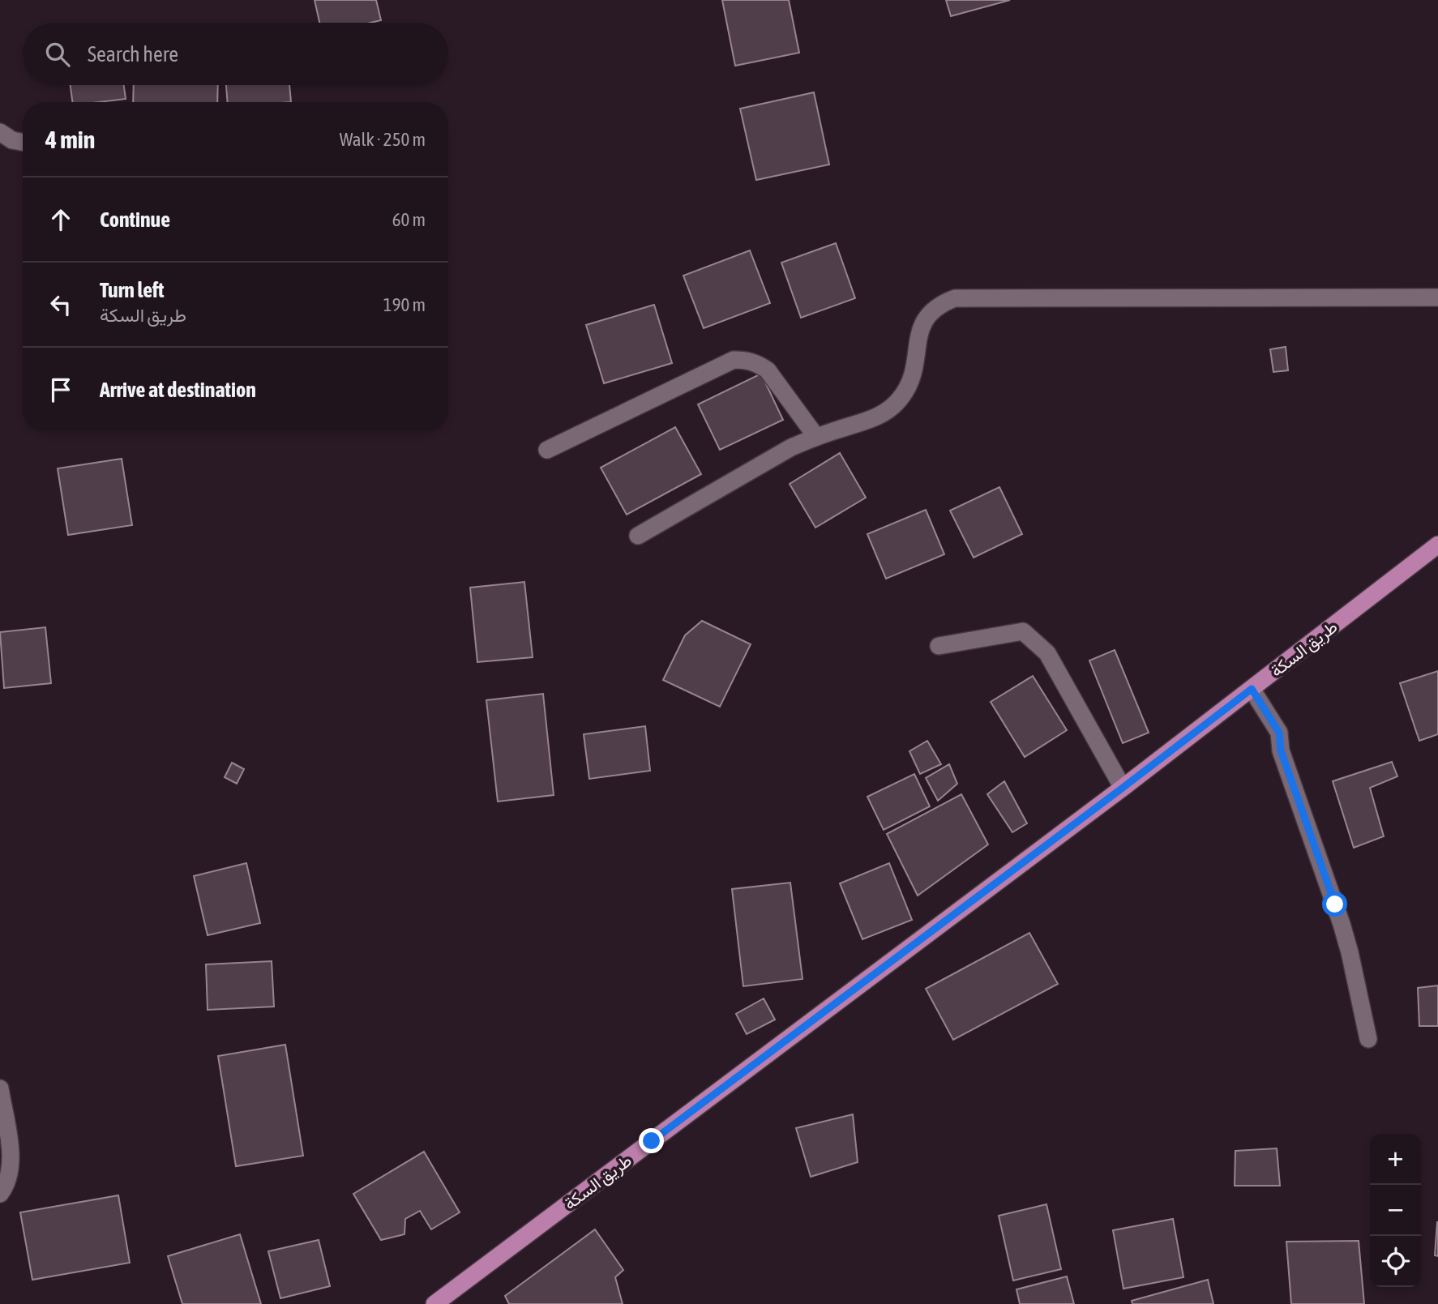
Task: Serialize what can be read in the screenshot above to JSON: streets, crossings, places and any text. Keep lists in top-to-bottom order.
{
  "streets": {
    "main road": ["طريق السكة"]
  },
  "page": {
    "search": "Search here",
    "heading": ["4 min", "Walk · 250 m"],
    "list": [
      ["Continue", "60 m"],
      ["Turn left", "طريق السكة", "190 m"],
      "Arrive at destination"
    ],
    "map_buttons": ["+", "−"]
  }
}
